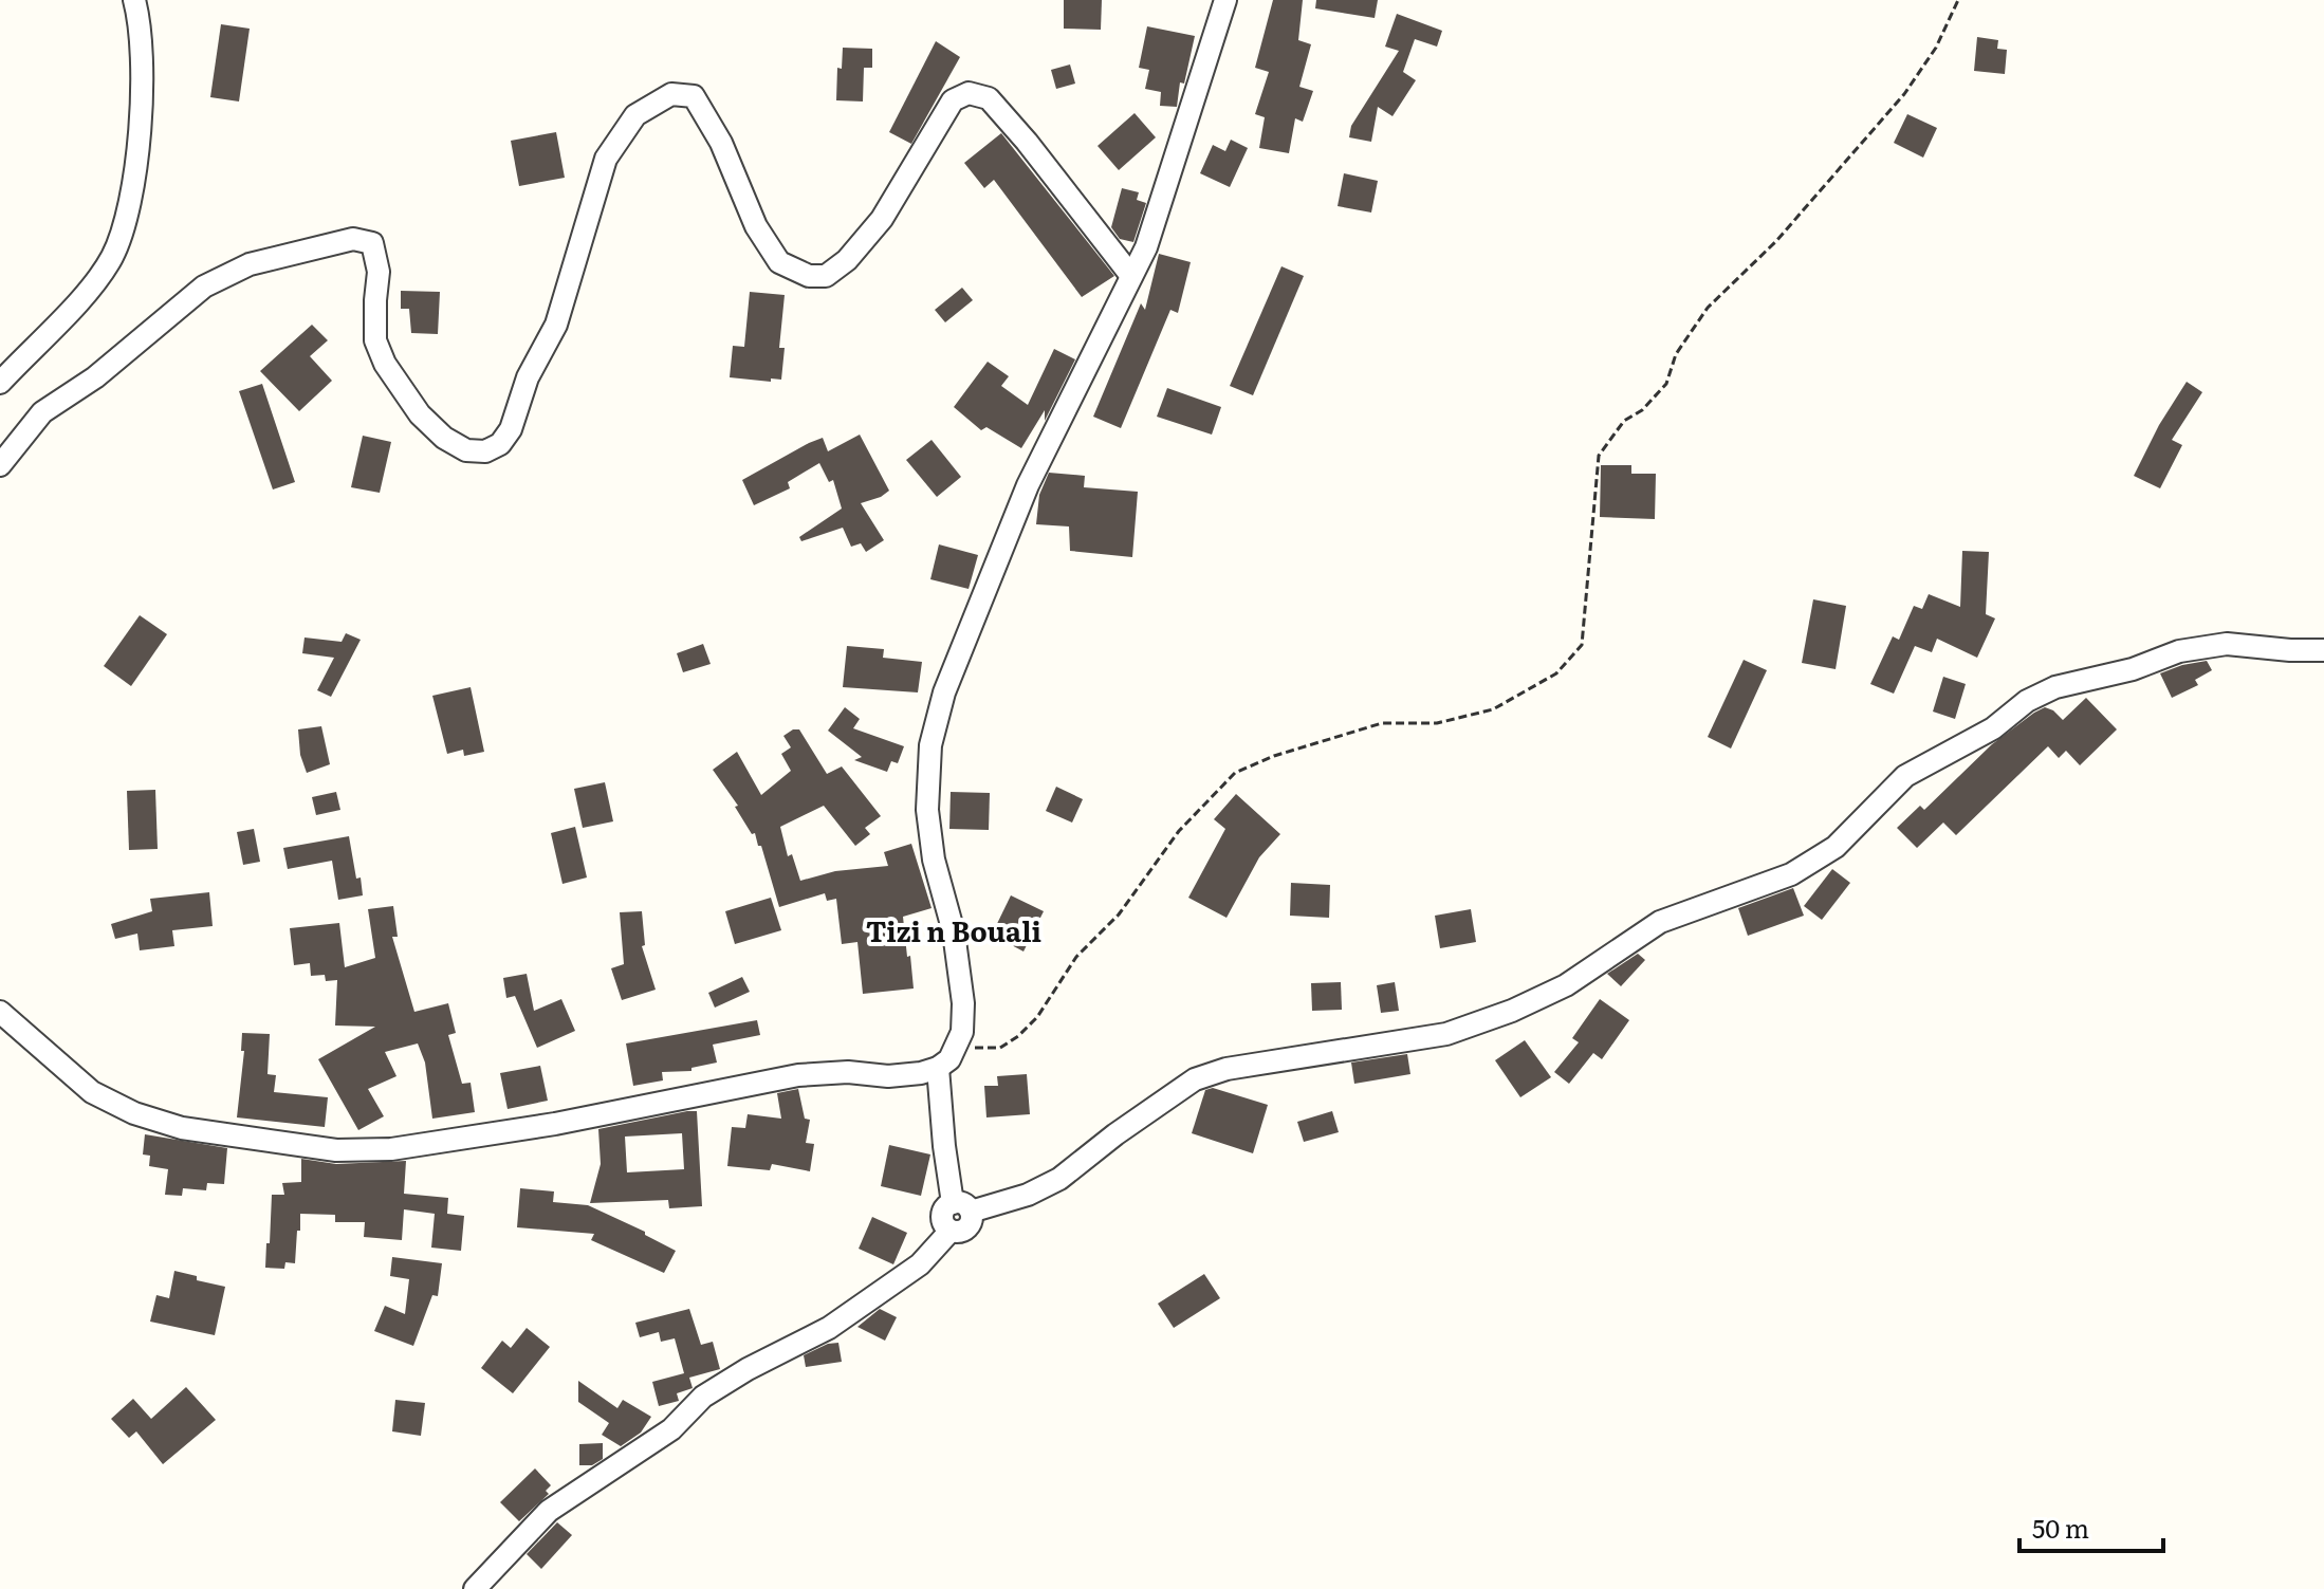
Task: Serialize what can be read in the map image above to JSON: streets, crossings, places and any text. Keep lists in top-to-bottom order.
{
  "districts": ["Tizi n Bouali"],
  "scale_bar": "50 m"
}
